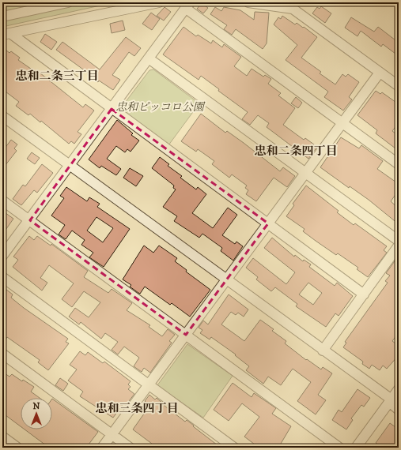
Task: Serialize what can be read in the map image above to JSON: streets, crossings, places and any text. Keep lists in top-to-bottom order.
{
  "districts": ["忠和二条三丁目", "忠和二条四丁目", "忠和三条四丁目"],
  "parks": ["忠和ピッコロ公園"],
  "north": "top"
}
